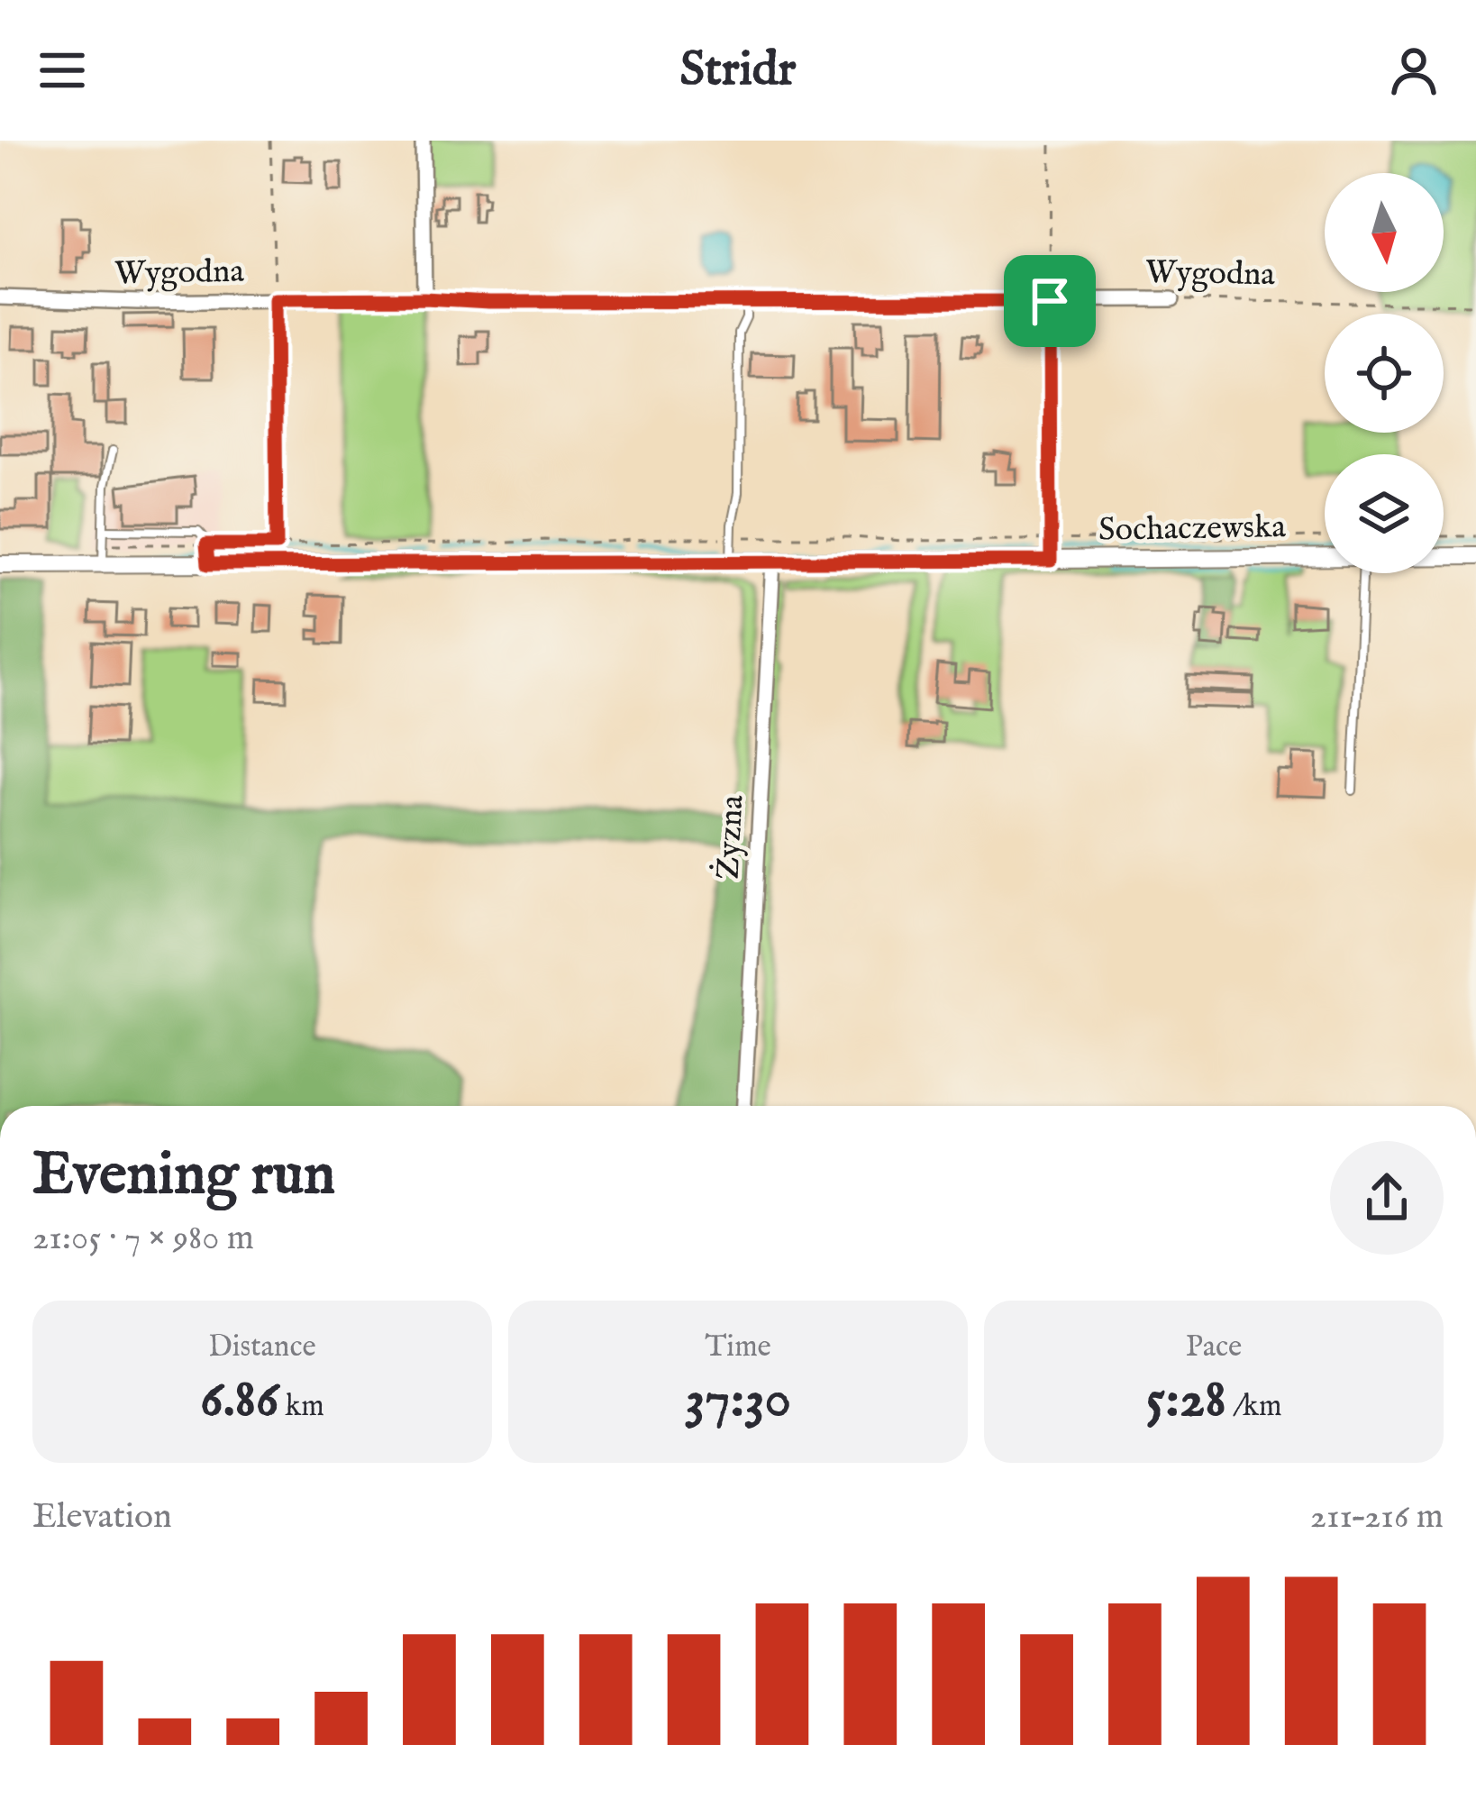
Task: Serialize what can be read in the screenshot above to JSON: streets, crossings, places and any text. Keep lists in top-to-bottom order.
{
  "streets": {
    "street": ["Wygodna", "Sochaczewska", "Żyzna"]
  },
  "crossings": [
    ["Sochaczewska", "Żyzna"]
  ],
  "north": "bottom",
  "page": {
    "header": "Stridr",
    "heading": ["Evening run", "21:05 · 7 × 980 m"],
    "stats": [
      ["Distance", "6.86 km"],
      ["Time", "37:30"],
      ["Pace", "5:28 /km"]
    ],
    "chart": ["Elevation", "211–216 m"]
  }
}
